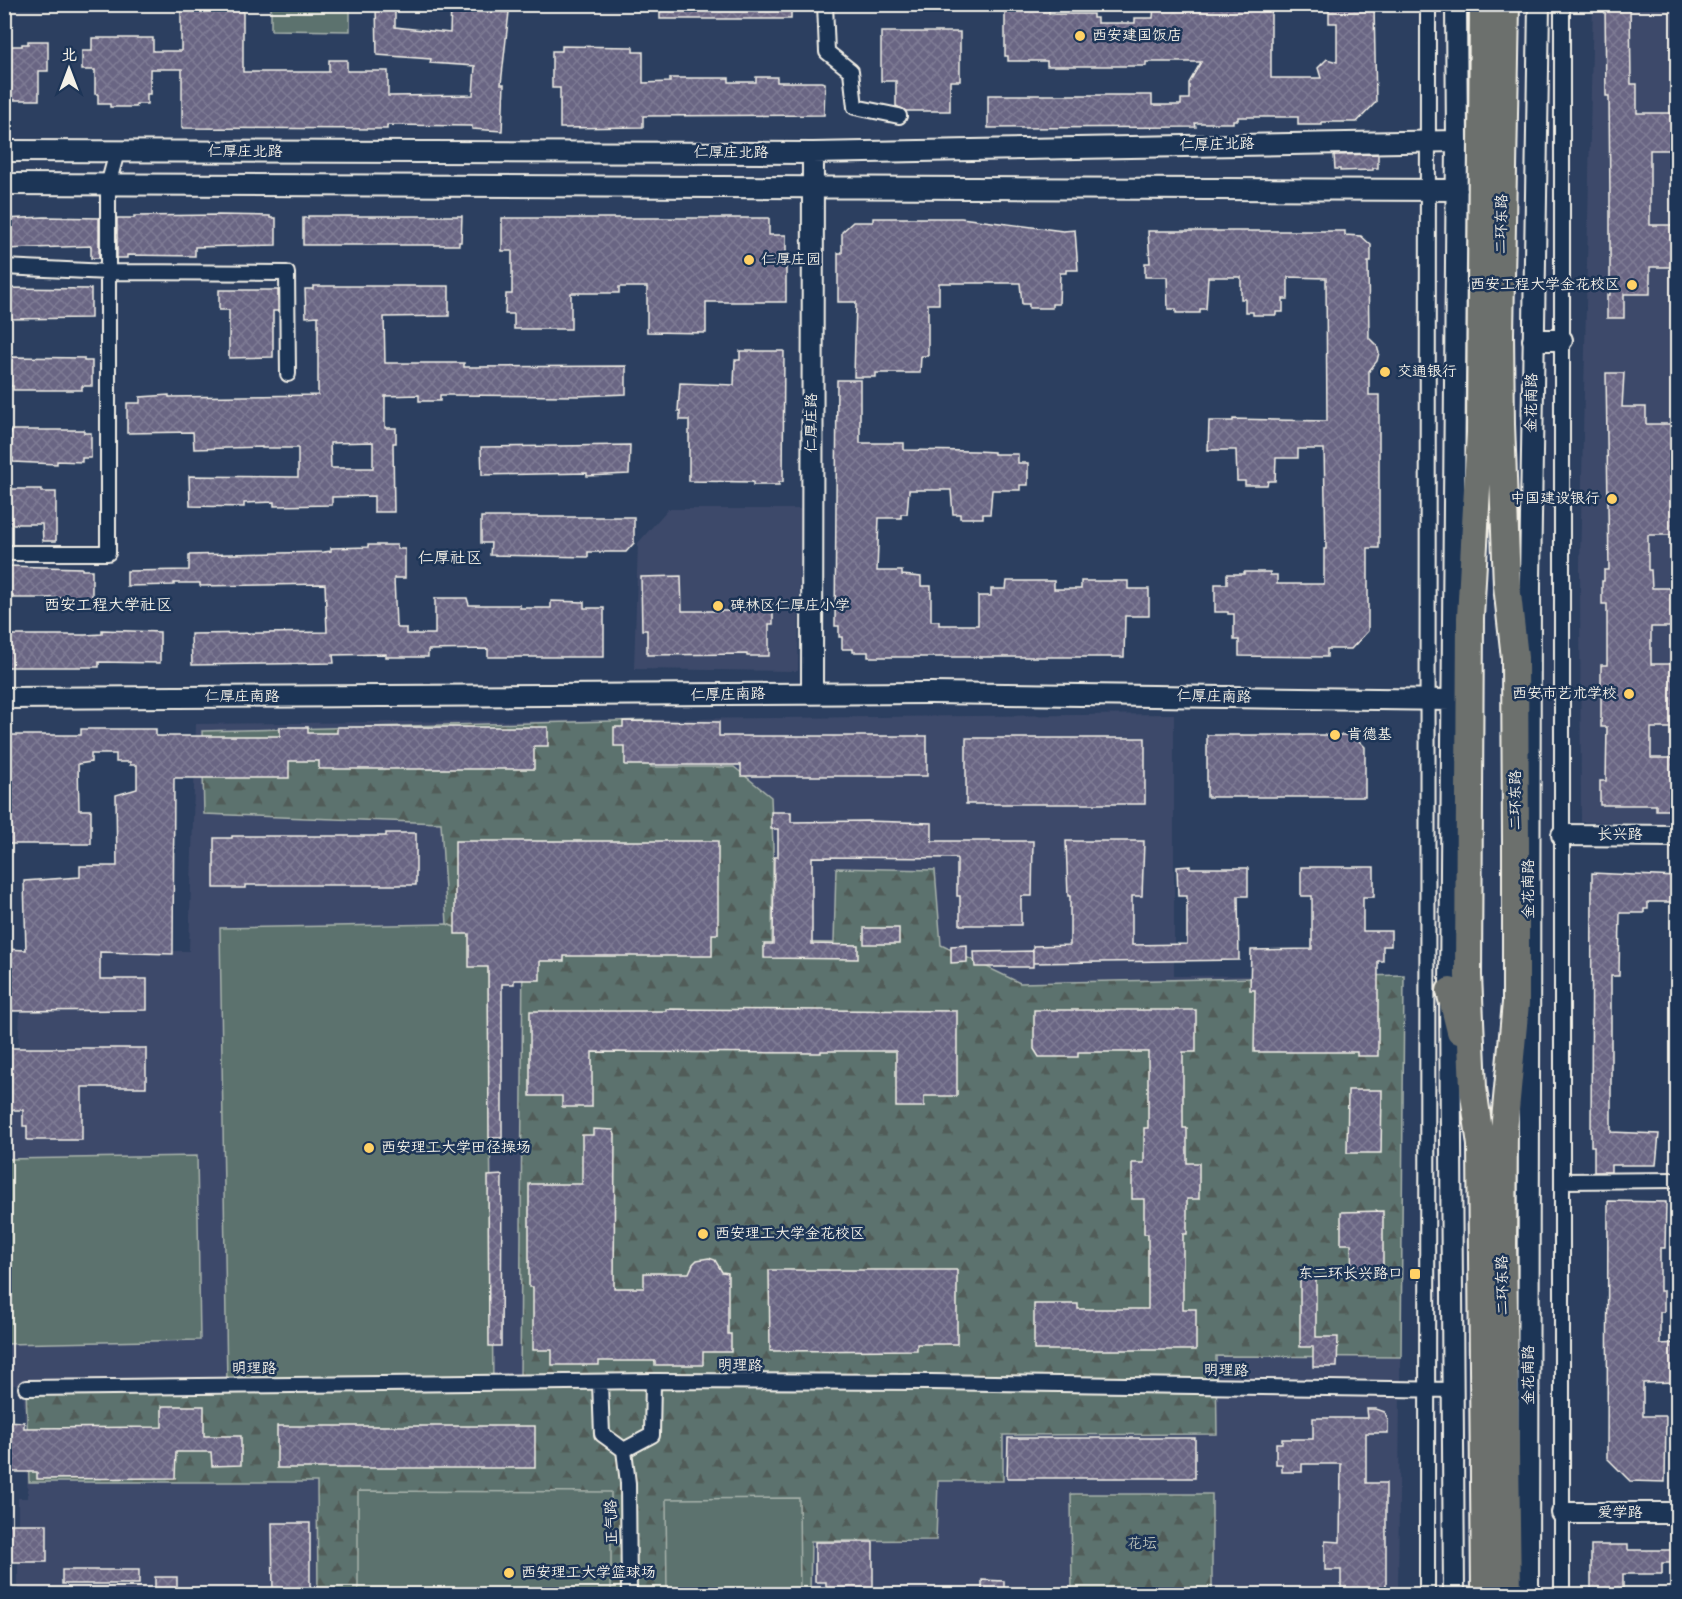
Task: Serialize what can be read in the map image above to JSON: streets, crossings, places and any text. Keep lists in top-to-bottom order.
{
  "streets": {
    "highway": ["二环东路"],
    "street": [
      "仁厚庄北路",
      "金花南路",
      "仁厚庄路",
      "仁厚庄南路",
      "长兴路",
      "明理路",
      "爱学路",
      "正气路"
    ]
  },
  "crossings": [
    ["仁厚庄北路", "仁厚庄路"],
    ["仁厚庄路", "仁厚庄南路"]
  ],
  "districts": ["仁厚社区", "西安工程大学社区"],
  "parks": ["花坛"],
  "places": {
    "other": [
      "西安建国饭店",
      "仁厚庄园",
      "西安工程大学金花校区",
      "交通银行",
      "中国建设银行",
      "碑林区仁厚庄小学",
      "西安市艺术学校",
      "肯德基",
      "西安理工大学田径操场",
      "西安理工大学金花校区",
      "西安理工大学篮球场"
    ],
    "transit": ["东二环长兴路口"]
  },
  "north": "top"
}
